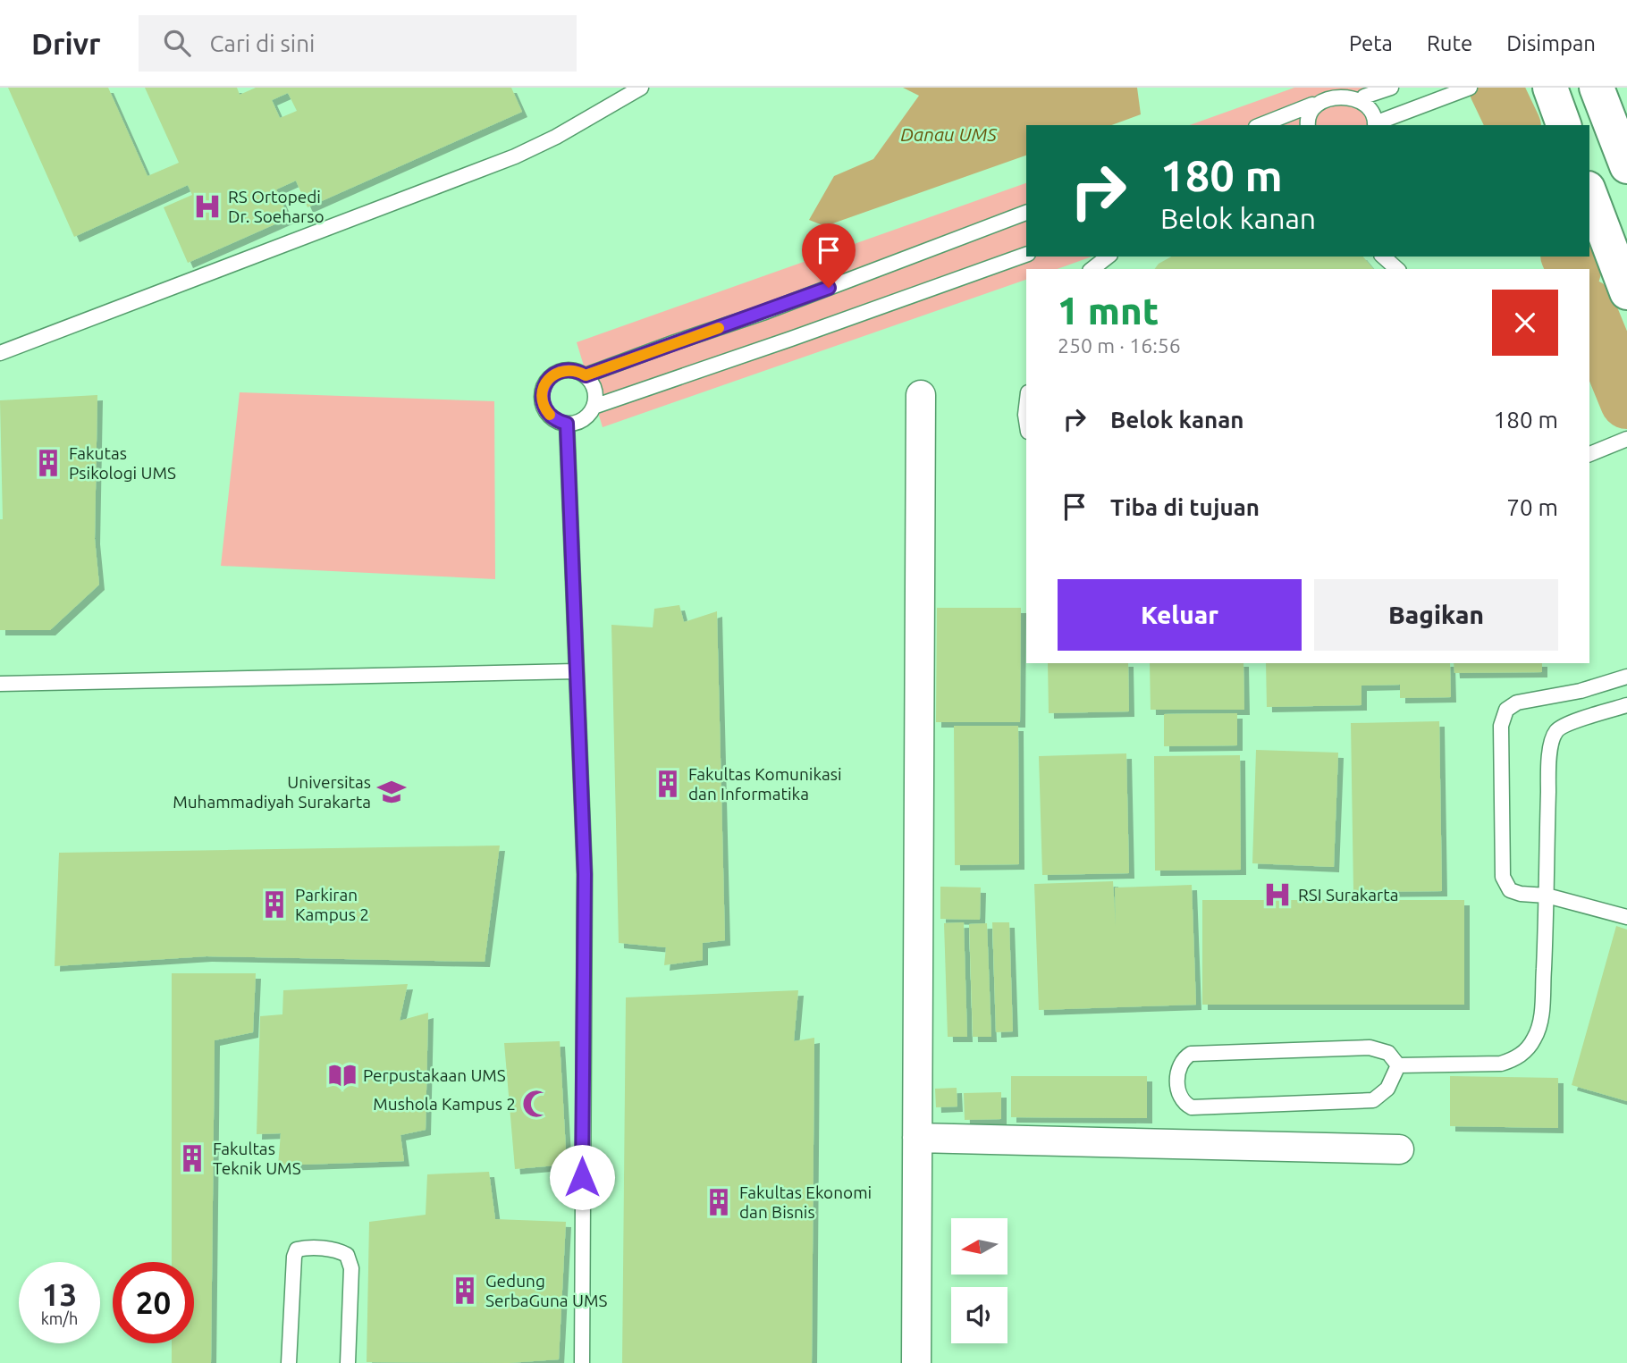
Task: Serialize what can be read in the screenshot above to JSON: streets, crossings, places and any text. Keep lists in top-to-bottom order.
{
  "water": ["Danau UMS"],
  "places": {
    "hospital": ["RS Ortopedi Dr. Soeharso", "RSI Surakarta"],
    "building": [
      "Fakutas Psikologi UMS",
      "Fakultas Komunikasi dan Informatika",
      "Parkiran Kampus 2",
      "Fakultas Teknik UMS",
      "Fakultas Ekonomi dan Bisnis",
      "Gedung SerbaGuna UMS"
    ],
    "school or university": ["Universitas Muhammadiyah Surakarta"],
    "library": ["Perpustakaan UMS"],
    "mosque": ["Mushola Kampus 2"]
  },
  "north": "left",
  "page": {
    "header": "Drivr",
    "search": "Cari di sini",
    "nav": ["Peta", "Rute", "Disimpan"],
    "turn": ["180 m", "Belok kanan"],
    "heading": ["1 mnt", "250 m · 16:56"],
    "list": [
      {
        "name": "Belok kanan",
        "value": "180 m"
      },
      {
        "name": "Tiba di tujuan",
        "value": "70 m"
      }
    ],
    "buttons": ["Keluar", "Bagikan"],
    "speed": "13 km/h",
    "limit": "20"
  }
}
